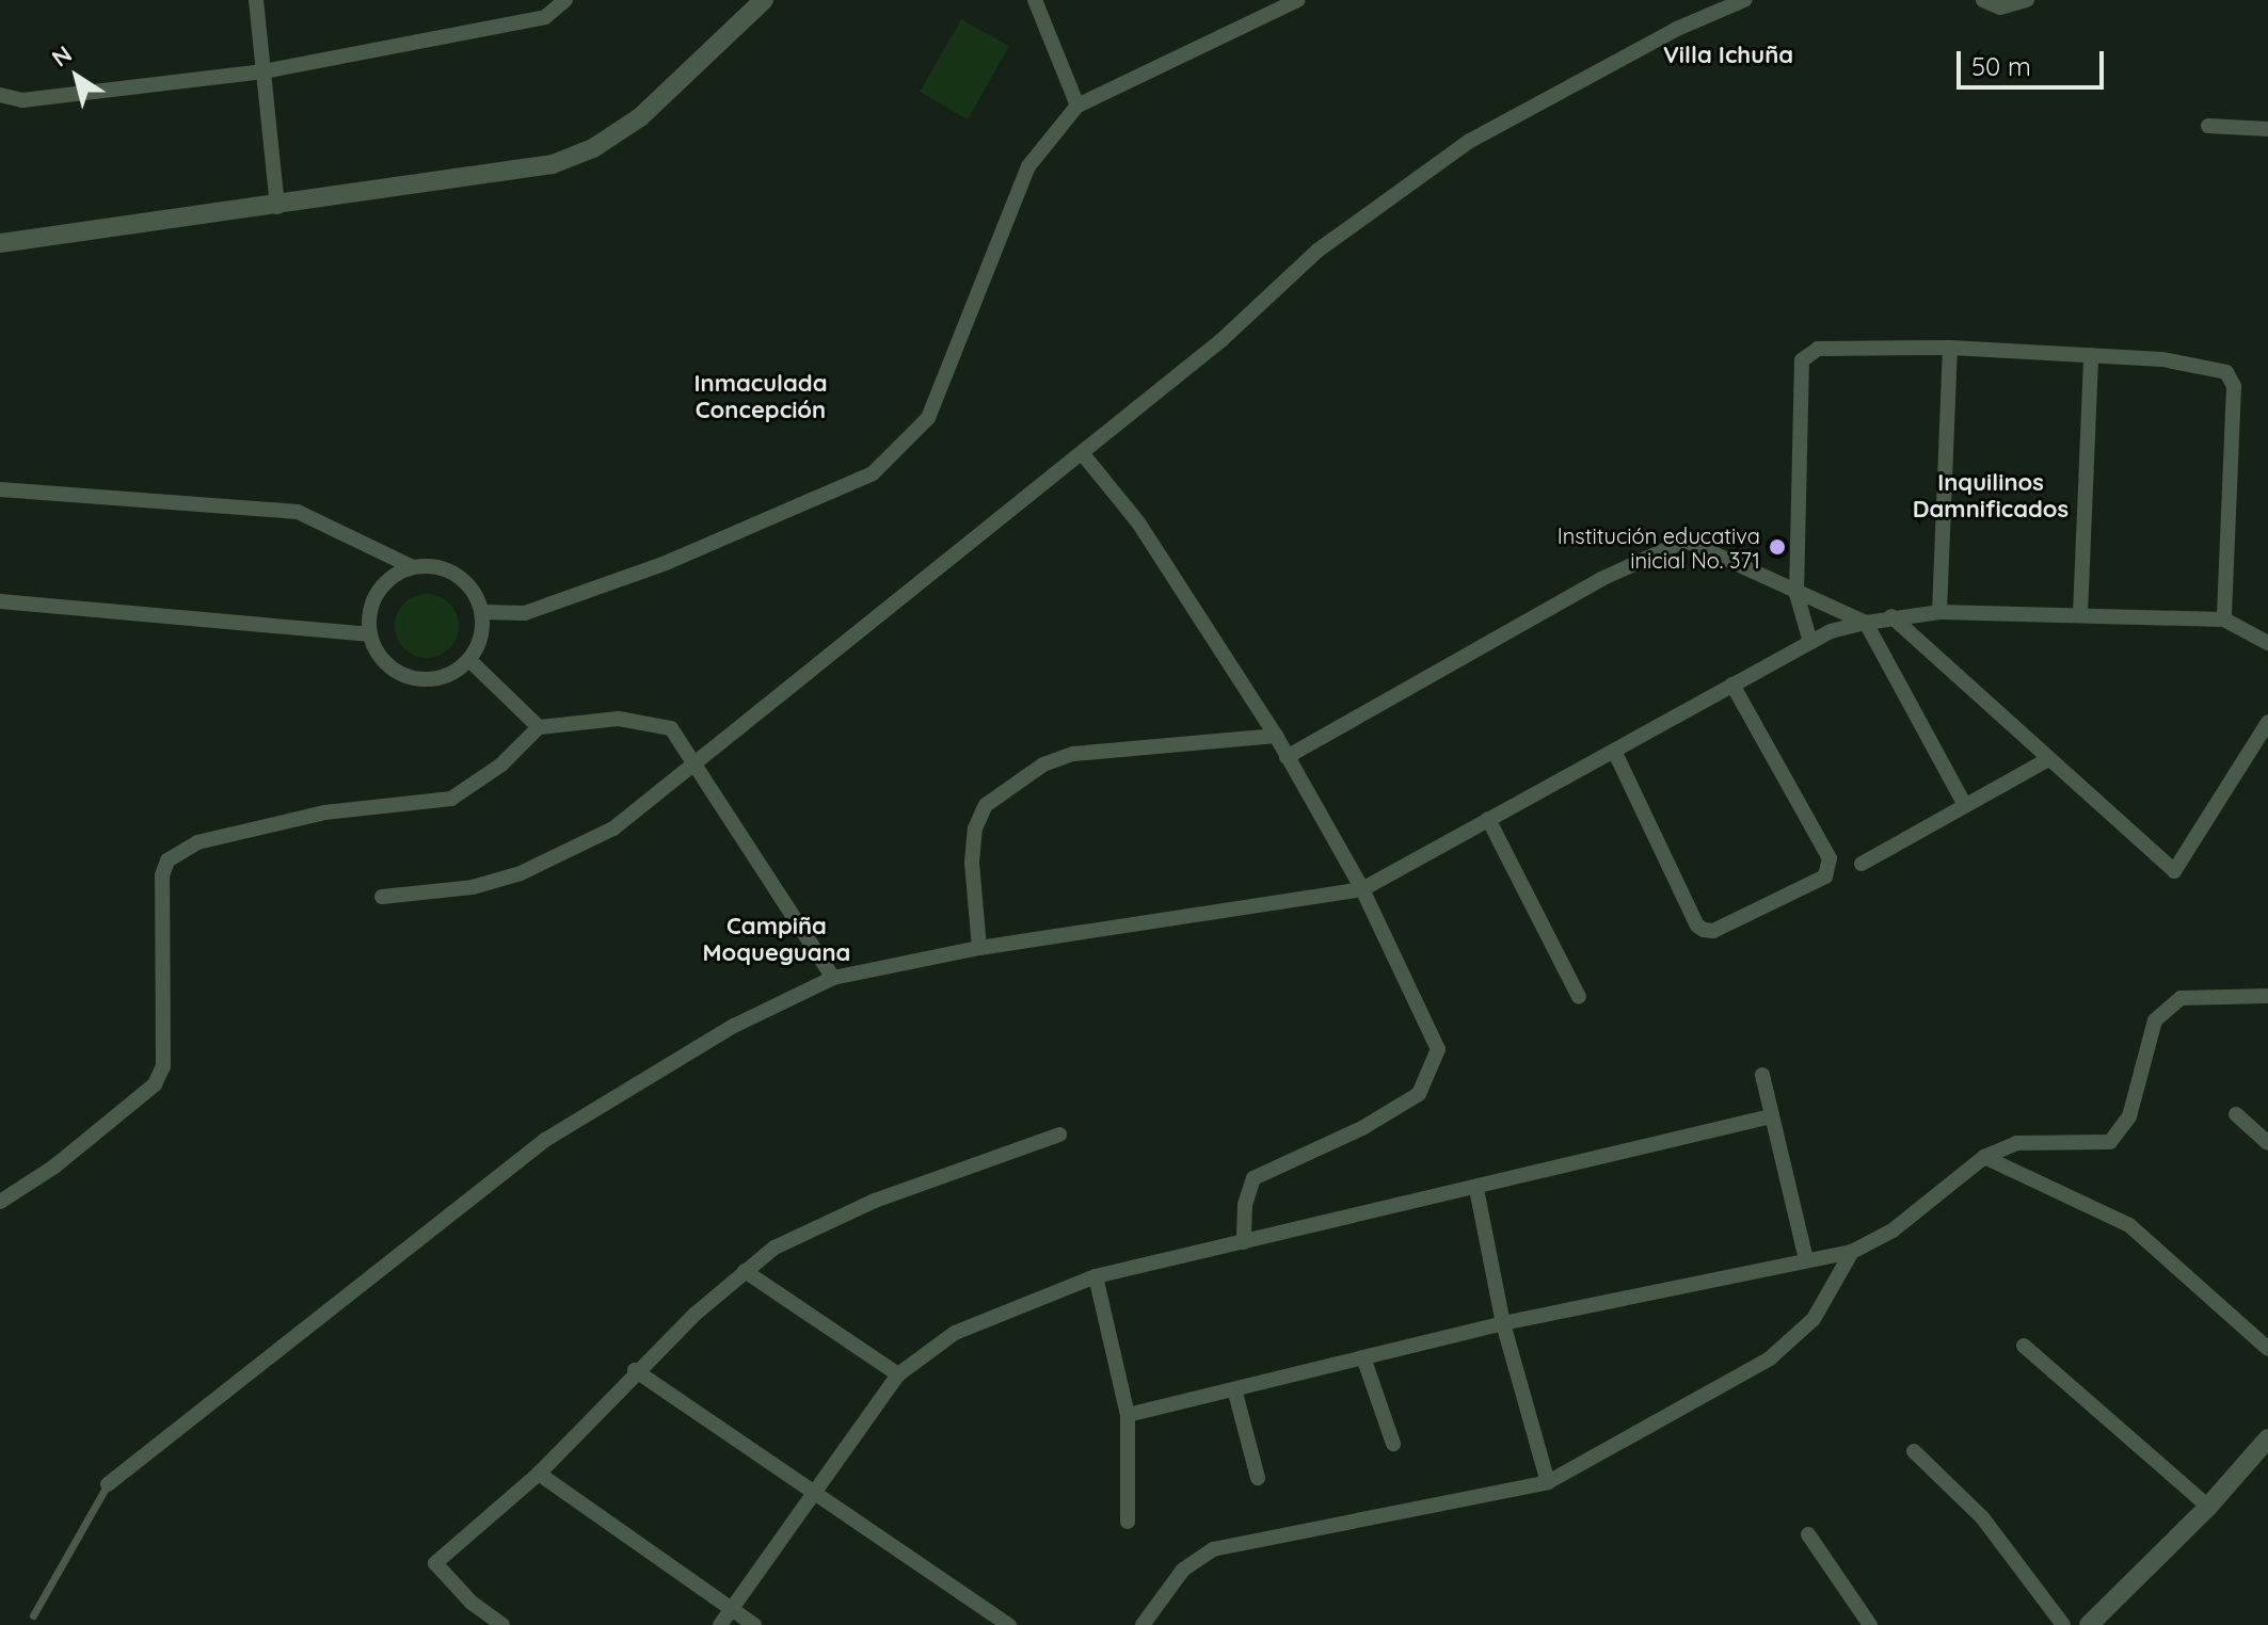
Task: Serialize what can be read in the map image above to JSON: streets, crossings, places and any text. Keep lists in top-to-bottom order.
{
  "districts": [
    "Villa Ichuña",
    "Inmaculada Concepción",
    "Inquilinos Damnificados",
    "Campiña Moqueguana"
  ],
  "places": ["Institución educativa inicial No. 371"],
  "scale_bar": "50 m",
  "north": "top left"
}
